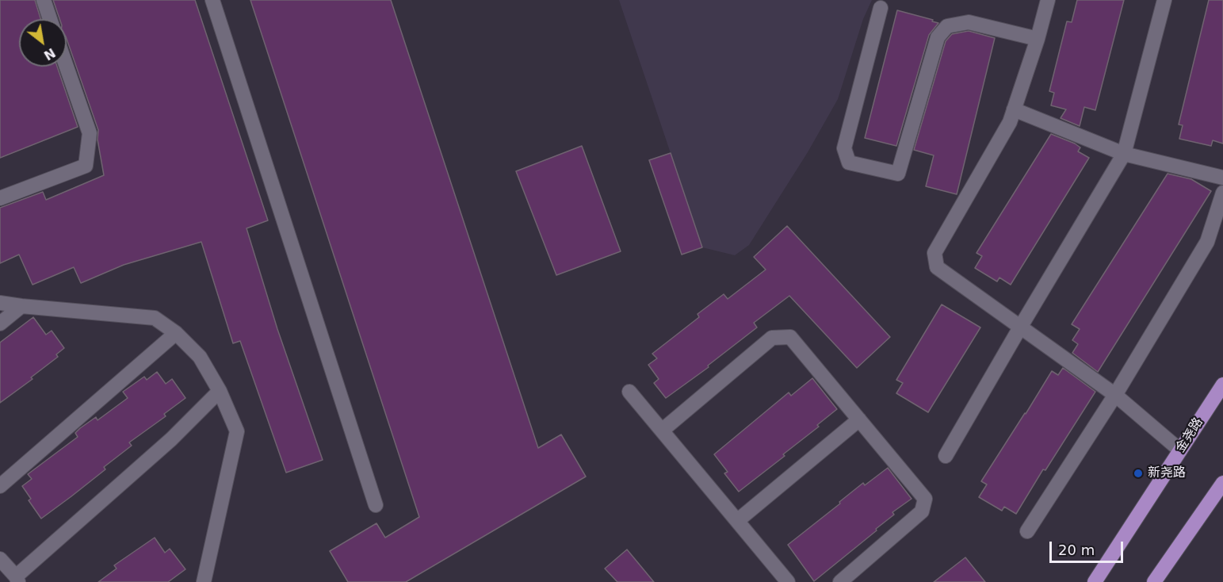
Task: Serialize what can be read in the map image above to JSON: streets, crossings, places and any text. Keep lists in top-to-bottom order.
{
  "streets": {
    "main road": ["金尧路"]
  },
  "places": ["新尧路"],
  "scale_bar": "20 m",
  "north": "bottom right"
}
